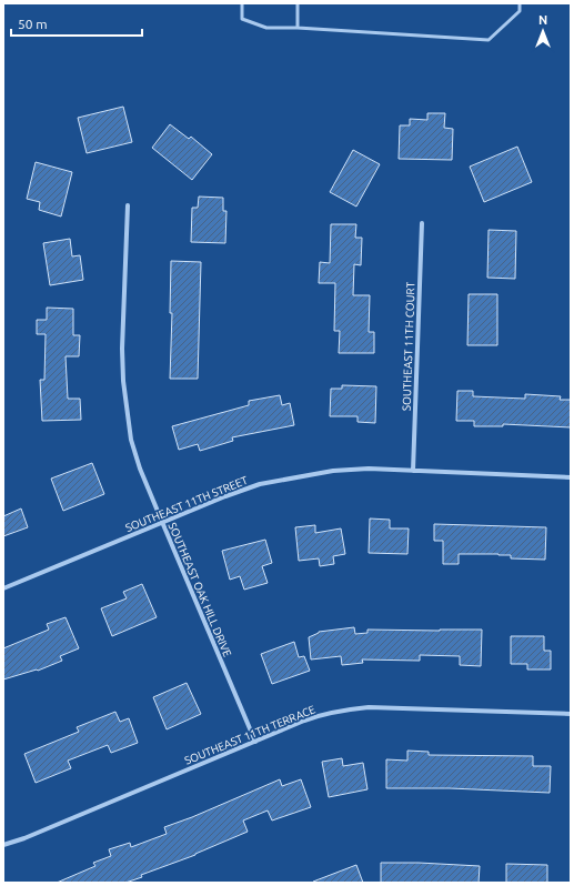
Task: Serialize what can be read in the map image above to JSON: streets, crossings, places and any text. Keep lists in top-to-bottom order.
{
  "streets": {
    "street": [
      "SOUTHEAST 11TH COURT",
      "SOUTHEAST 11TH STREET",
      "SOUTHEAST OAK HILL DRIVE",
      "SOUTHEAST 11TH TERRACE"
    ]
  },
  "crossings": [
    ["SOUTHEAST 11TH COURT", "SOUTHEAST 11TH STREET"],
    ["SOUTHEAST 11TH STREET", "SOUTHEAST OAK HILL DRIVE"],
    ["SOUTHEAST OAK HILL DRIVE", "SOUTHEAST 11TH TERRACE"]
  ],
  "scale_bar": "50 m",
  "north": "top"
}
